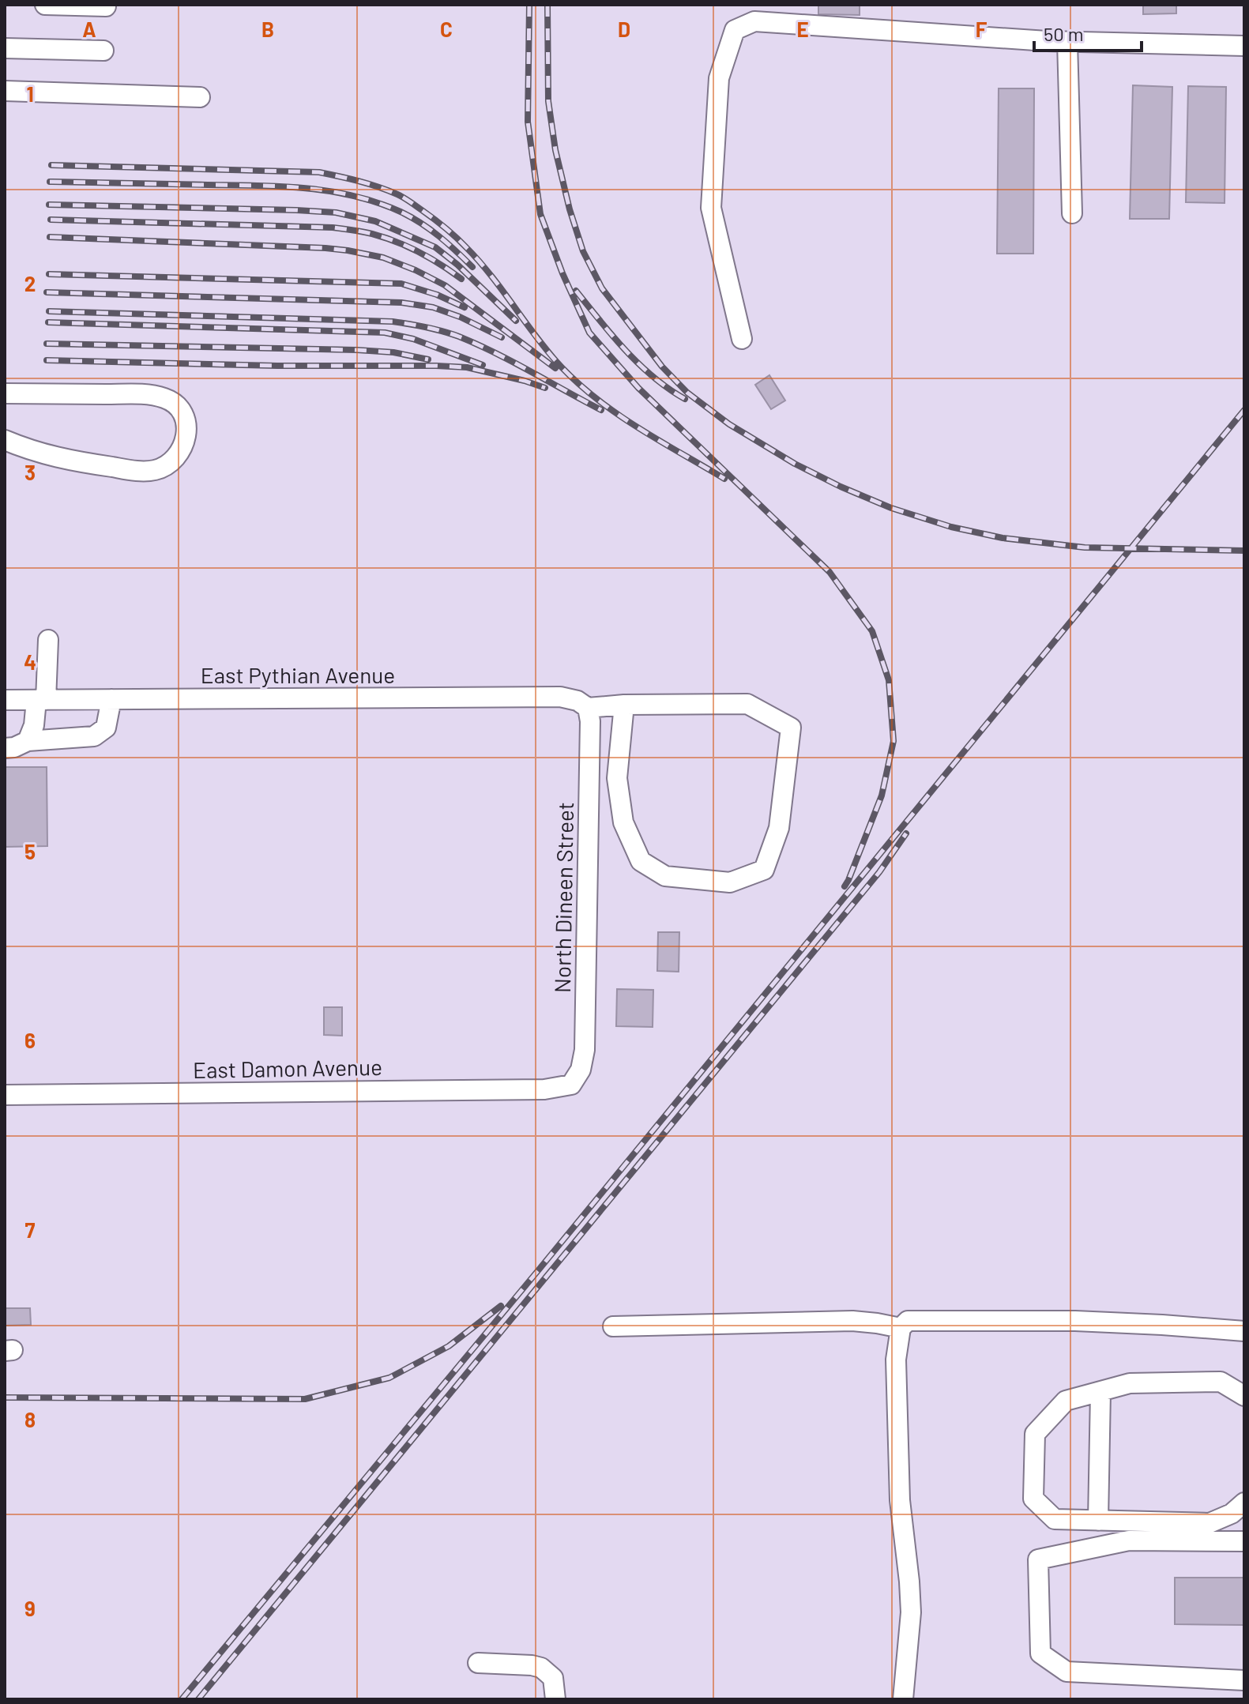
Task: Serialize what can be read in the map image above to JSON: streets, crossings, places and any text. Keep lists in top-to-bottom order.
{
  "streets": {
    "street": ["East Pythian Avenue", "North Dineen Street", "East Damon Avenue"]
  },
  "crossings": [
    ["East Pythian Avenue", "North Dineen Street"],
    ["North Dineen Street", "East Damon Avenue"]
  ],
  "scale_bar": "50 m",
  "grid": {
    "columns": [
      "A",
      "B",
      "C",
      "D",
      "E",
      "F"
    ],
    "rows": [
      "1",
      "2",
      "3",
      "4",
      "5",
      "6",
      "7",
      "8",
      "9"
    ]
  }
}
